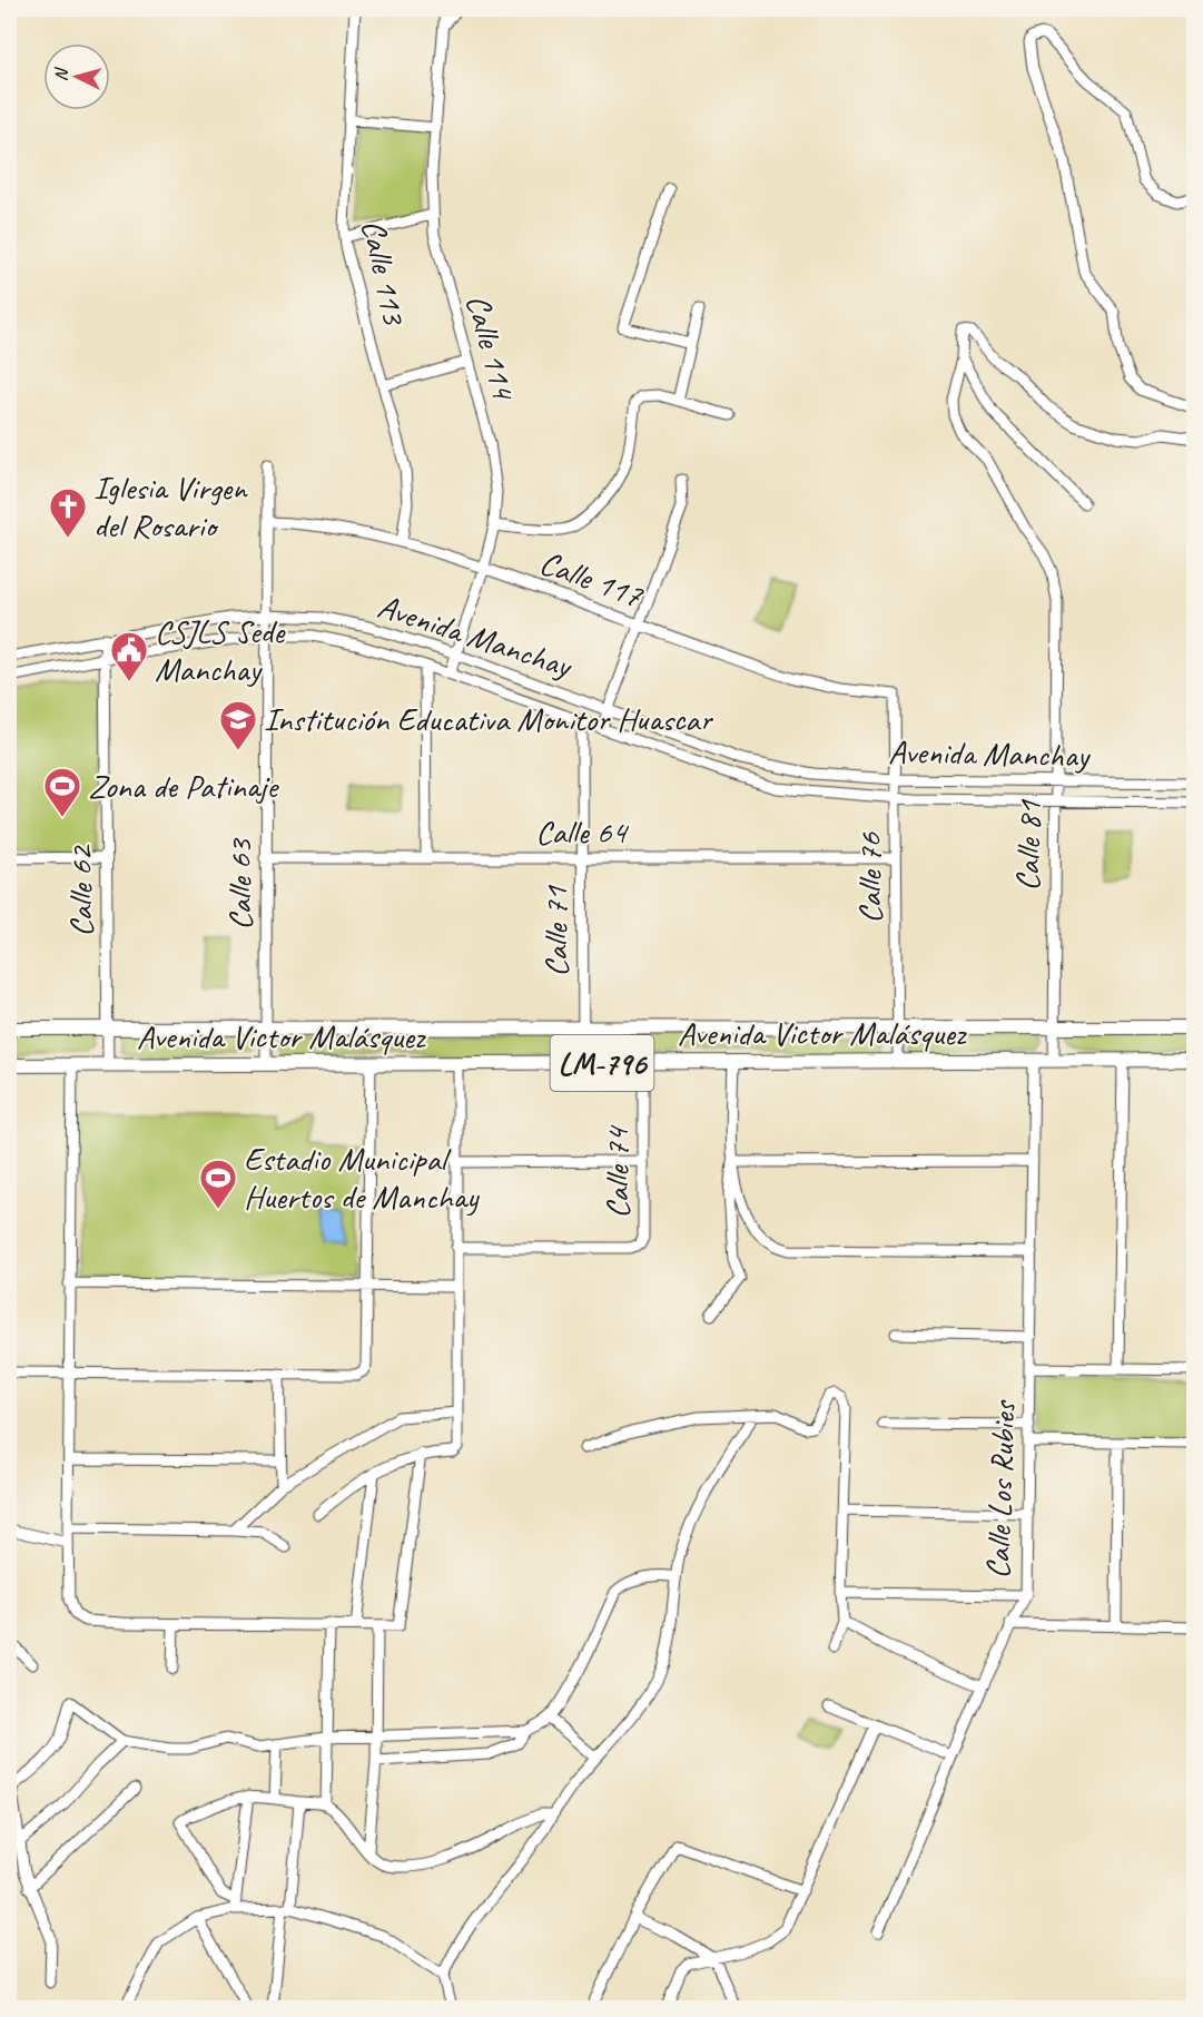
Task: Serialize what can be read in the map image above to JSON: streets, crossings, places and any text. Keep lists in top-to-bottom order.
{
  "streets": {
    "main road": ["Avenida Victor Malásquez", "LM-796"],
    "street": [
      "Calle 113",
      "Calle 114",
      "Calle 117",
      "Avenida Manchay",
      "Calle 64",
      "Calle 81",
      "Calle 76",
      "Calle 63",
      "Calle 62",
      "Calle 71",
      "Calle 74",
      "Calle Los Rubies"
    ]
  },
  "crossings": [
    ["Calle 113", "Calle 117"],
    ["Calle 114", "Calle 117"],
    ["Calle 114", "Avenida Manchay"],
    ["Calle 117", "Calle 76"],
    ["Calle 117", "Calle 63"],
    ["Avenida Manchay", "Calle 81"],
    ["Avenida Manchay", "Calle 76"],
    ["Avenida Manchay", "Calle 63"],
    ["Avenida Manchay", "Calle 62"],
    ["Avenida Manchay", "Calle 71"],
    ["Calle 64", "Calle 76"],
    ["Calle 64", "Calle 63"],
    ["Calle 64", "Calle 71"],
    ["Calle 81", "Avenida Victor Malásquez"],
    ["Calle 76", "Avenida Victor Malásquez"],
    ["Calle 63", "Avenida Victor Malásquez"],
    ["Calle 62", "Avenida Victor Malásquez"],
    ["Calle 71", "Avenida Victor Malásquez"],
    ["Avenida Victor Malásquez", "Calle 74"],
    ["Avenida Victor Malásquez", "Calle Los Rubies"]
  ],
  "places": {
    "church": ["Iglesia Virgen del Rosario"],
    "public building": ["CSJLS Sede Manchay"],
    "school or university": ["Institución Educativa Monitor Huascar"],
    "sports": ["Zona de Patinaje", "Estadio Municipal Huertos de Manchay"]
  },
  "north": "left"
}
